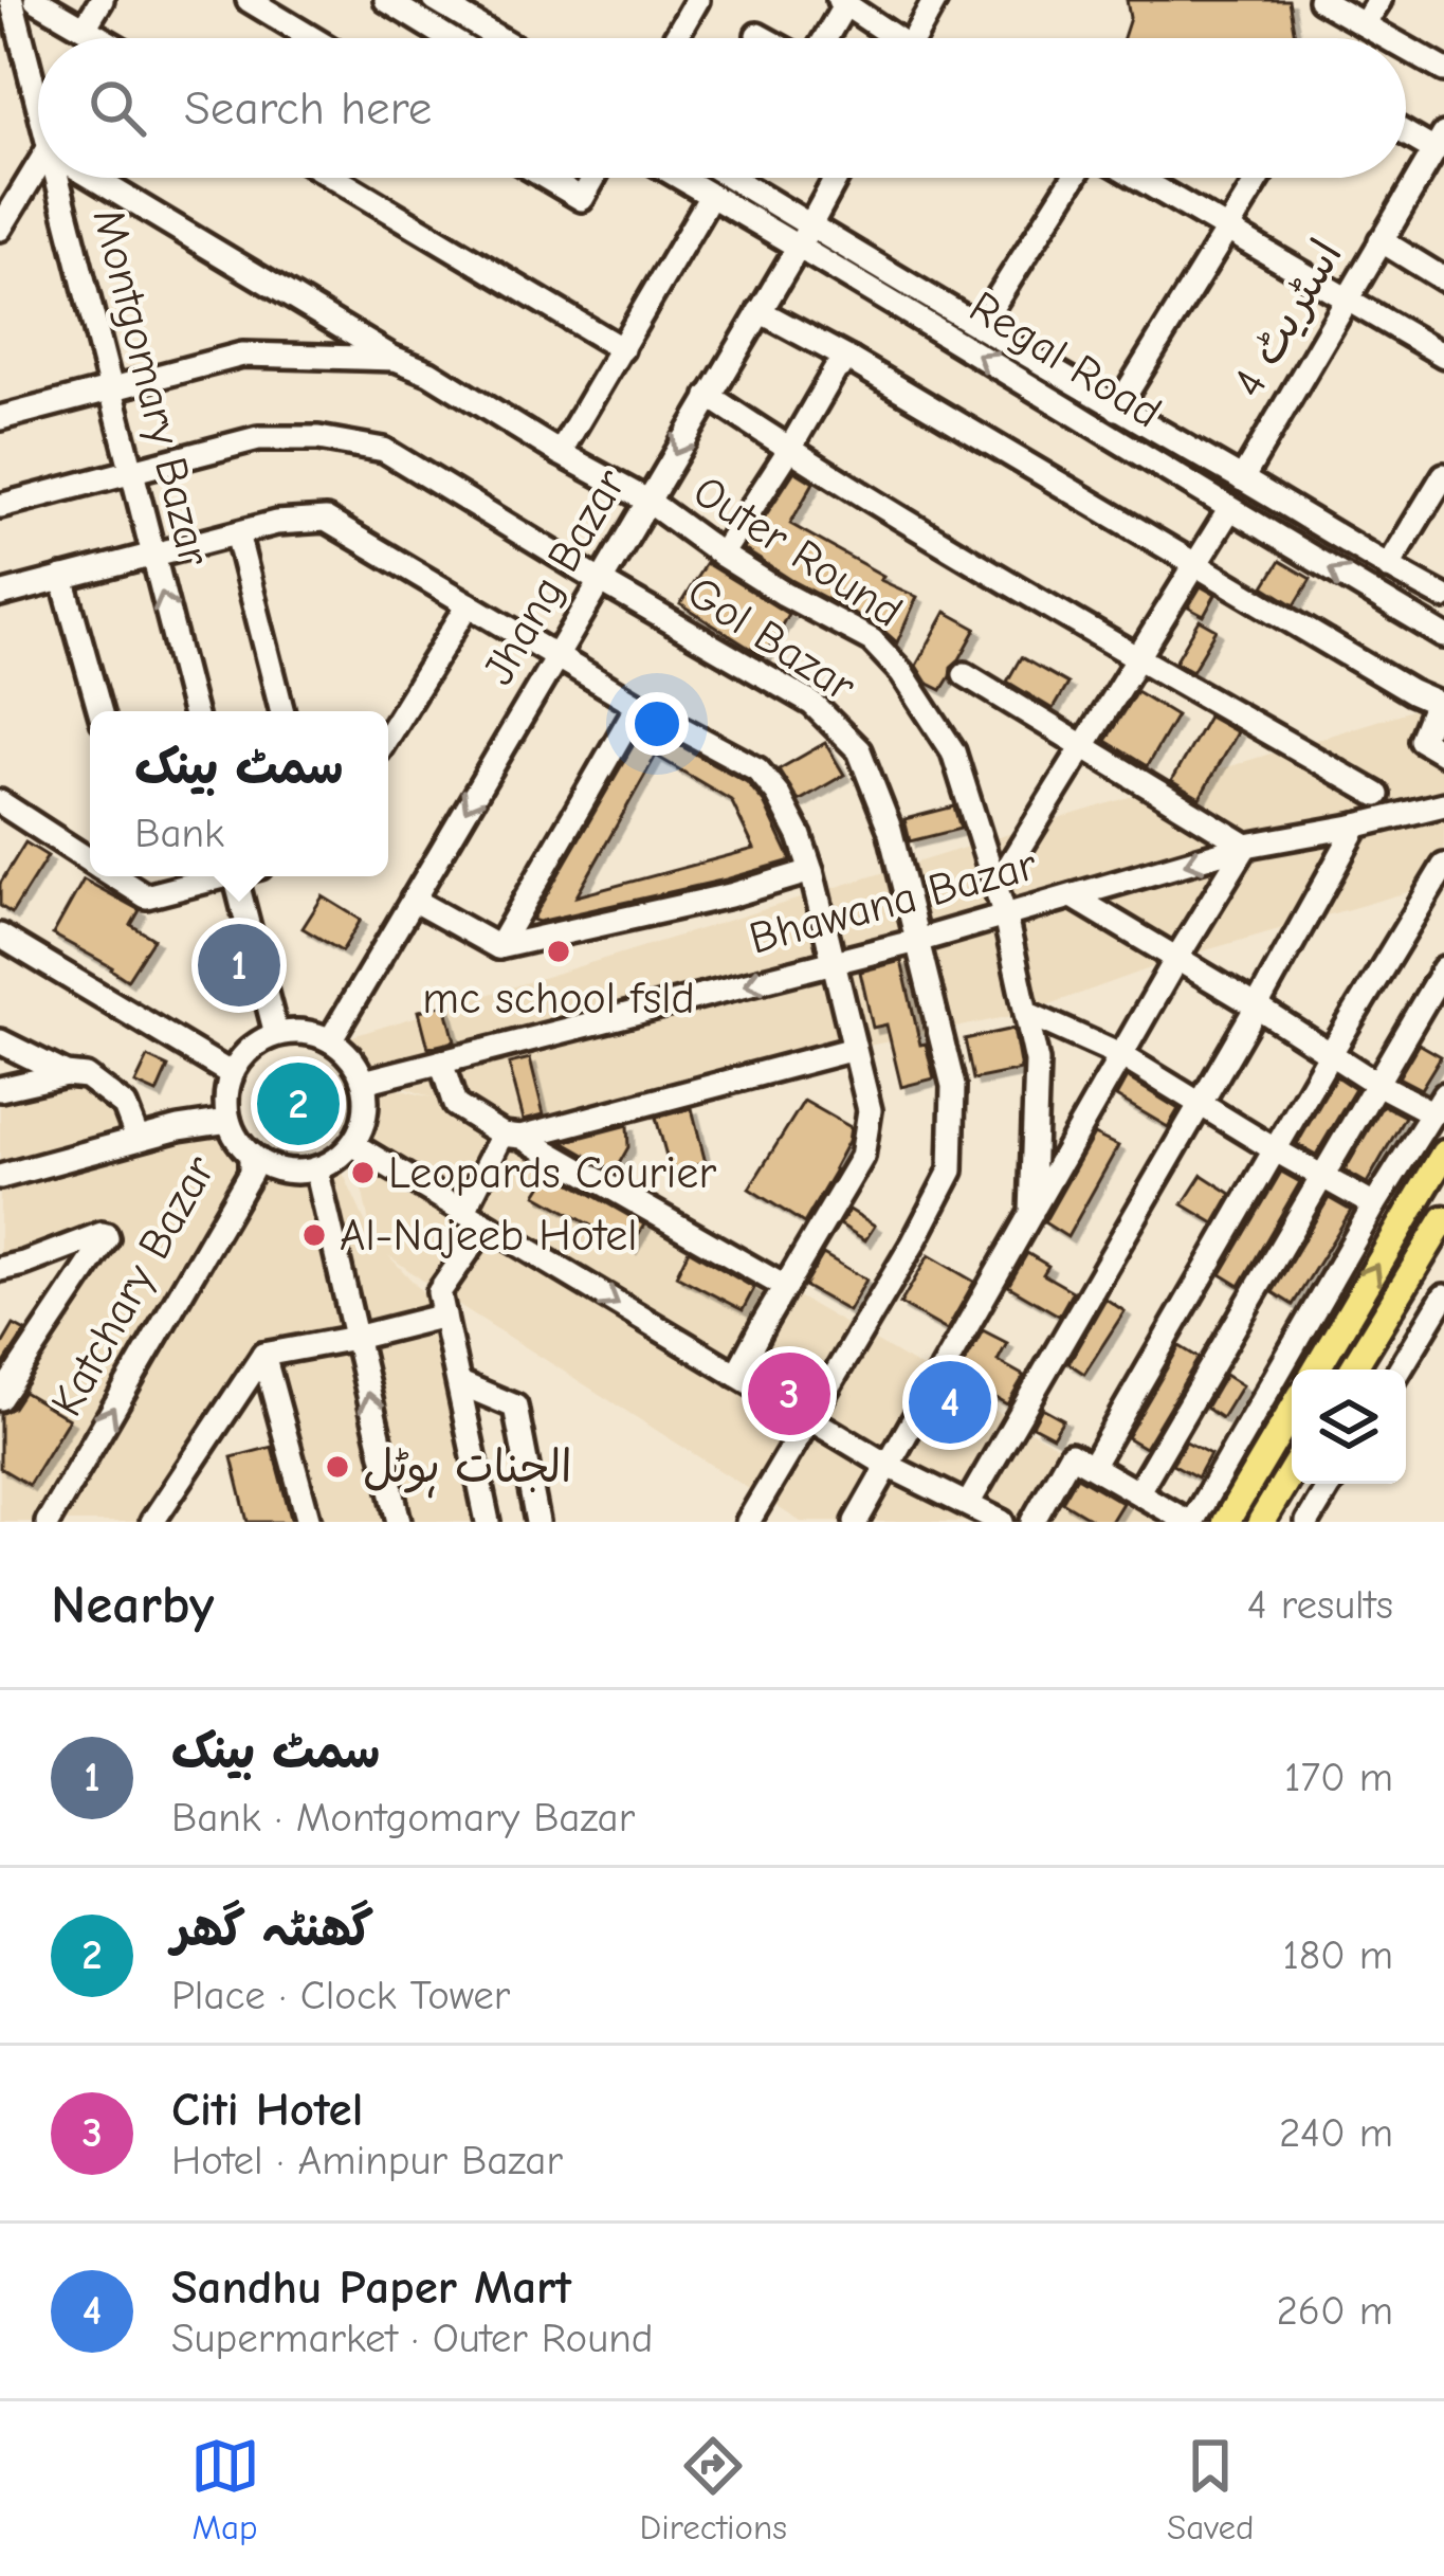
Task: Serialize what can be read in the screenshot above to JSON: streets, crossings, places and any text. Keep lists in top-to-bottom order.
{
  "streets": {
    "street": [
      "اسٹریٹ 4",
      "Regal Road",
      "Montgomary Bazar",
      "Outer Round",
      "Jhang Bazar",
      "Gol Bazar",
      "Bhawana Bazar",
      "Katchary Bazar"
    ]
  },
  "crossings": [
    ["اسٹریٹ 4", "Regal Road"],
    ["Regal Road", "Jhang Bazar"],
    ["Montgomary Bazar", "Outer Round"],
    ["Montgomary Bazar", "Gol Bazar"],
    ["Outer Round", "Jhang Bazar"],
    ["Outer Round", "Bhawana Bazar"],
    ["Jhang Bazar", "Gol Bazar"],
    ["Jhang Bazar", "Bhawana Bazar"],
    ["Jhang Bazar", "Katchary Bazar"],
    ["Gol Bazar", "Bhawana Bazar"],
    ["Bhawana Bazar", "Katchary Bazar"]
  ],
  "places": [
    "mc school fsld",
    "Leopards Courier",
    "Al-Najeeb Hotel",
    "الجنات ہوٹل"
  ],
  "page": {
    "search": "Search here",
    "popup": ["سمٹ بینک", "Bank"],
    "pins": [
      "1",
      "2",
      "3",
      "4"
    ],
    "heading": ["Nearby", "4 results"],
    "list": [
      {
        "mark": "1",
        "name": "سمٹ بینک",
        "note": "Bank · Montgomary Bazar",
        "value": "170 m"
      },
      {
        "mark": "2",
        "name": "گھنٹہ گھر",
        "note": "Place · Clock Tower",
        "value": "180 m"
      },
      {
        "mark": "3",
        "name": "Citi Hotel",
        "note": "Hotel · Aminpur Bazar",
        "value": "240 m"
      },
      {
        "mark": "4",
        "name": "Sandhu Paper Mart",
        "note": "Supermarket · Outer Round",
        "value": "260 m"
      }
    ],
    "nav": ["Map", "Directions", "Saved"]
  }
}
